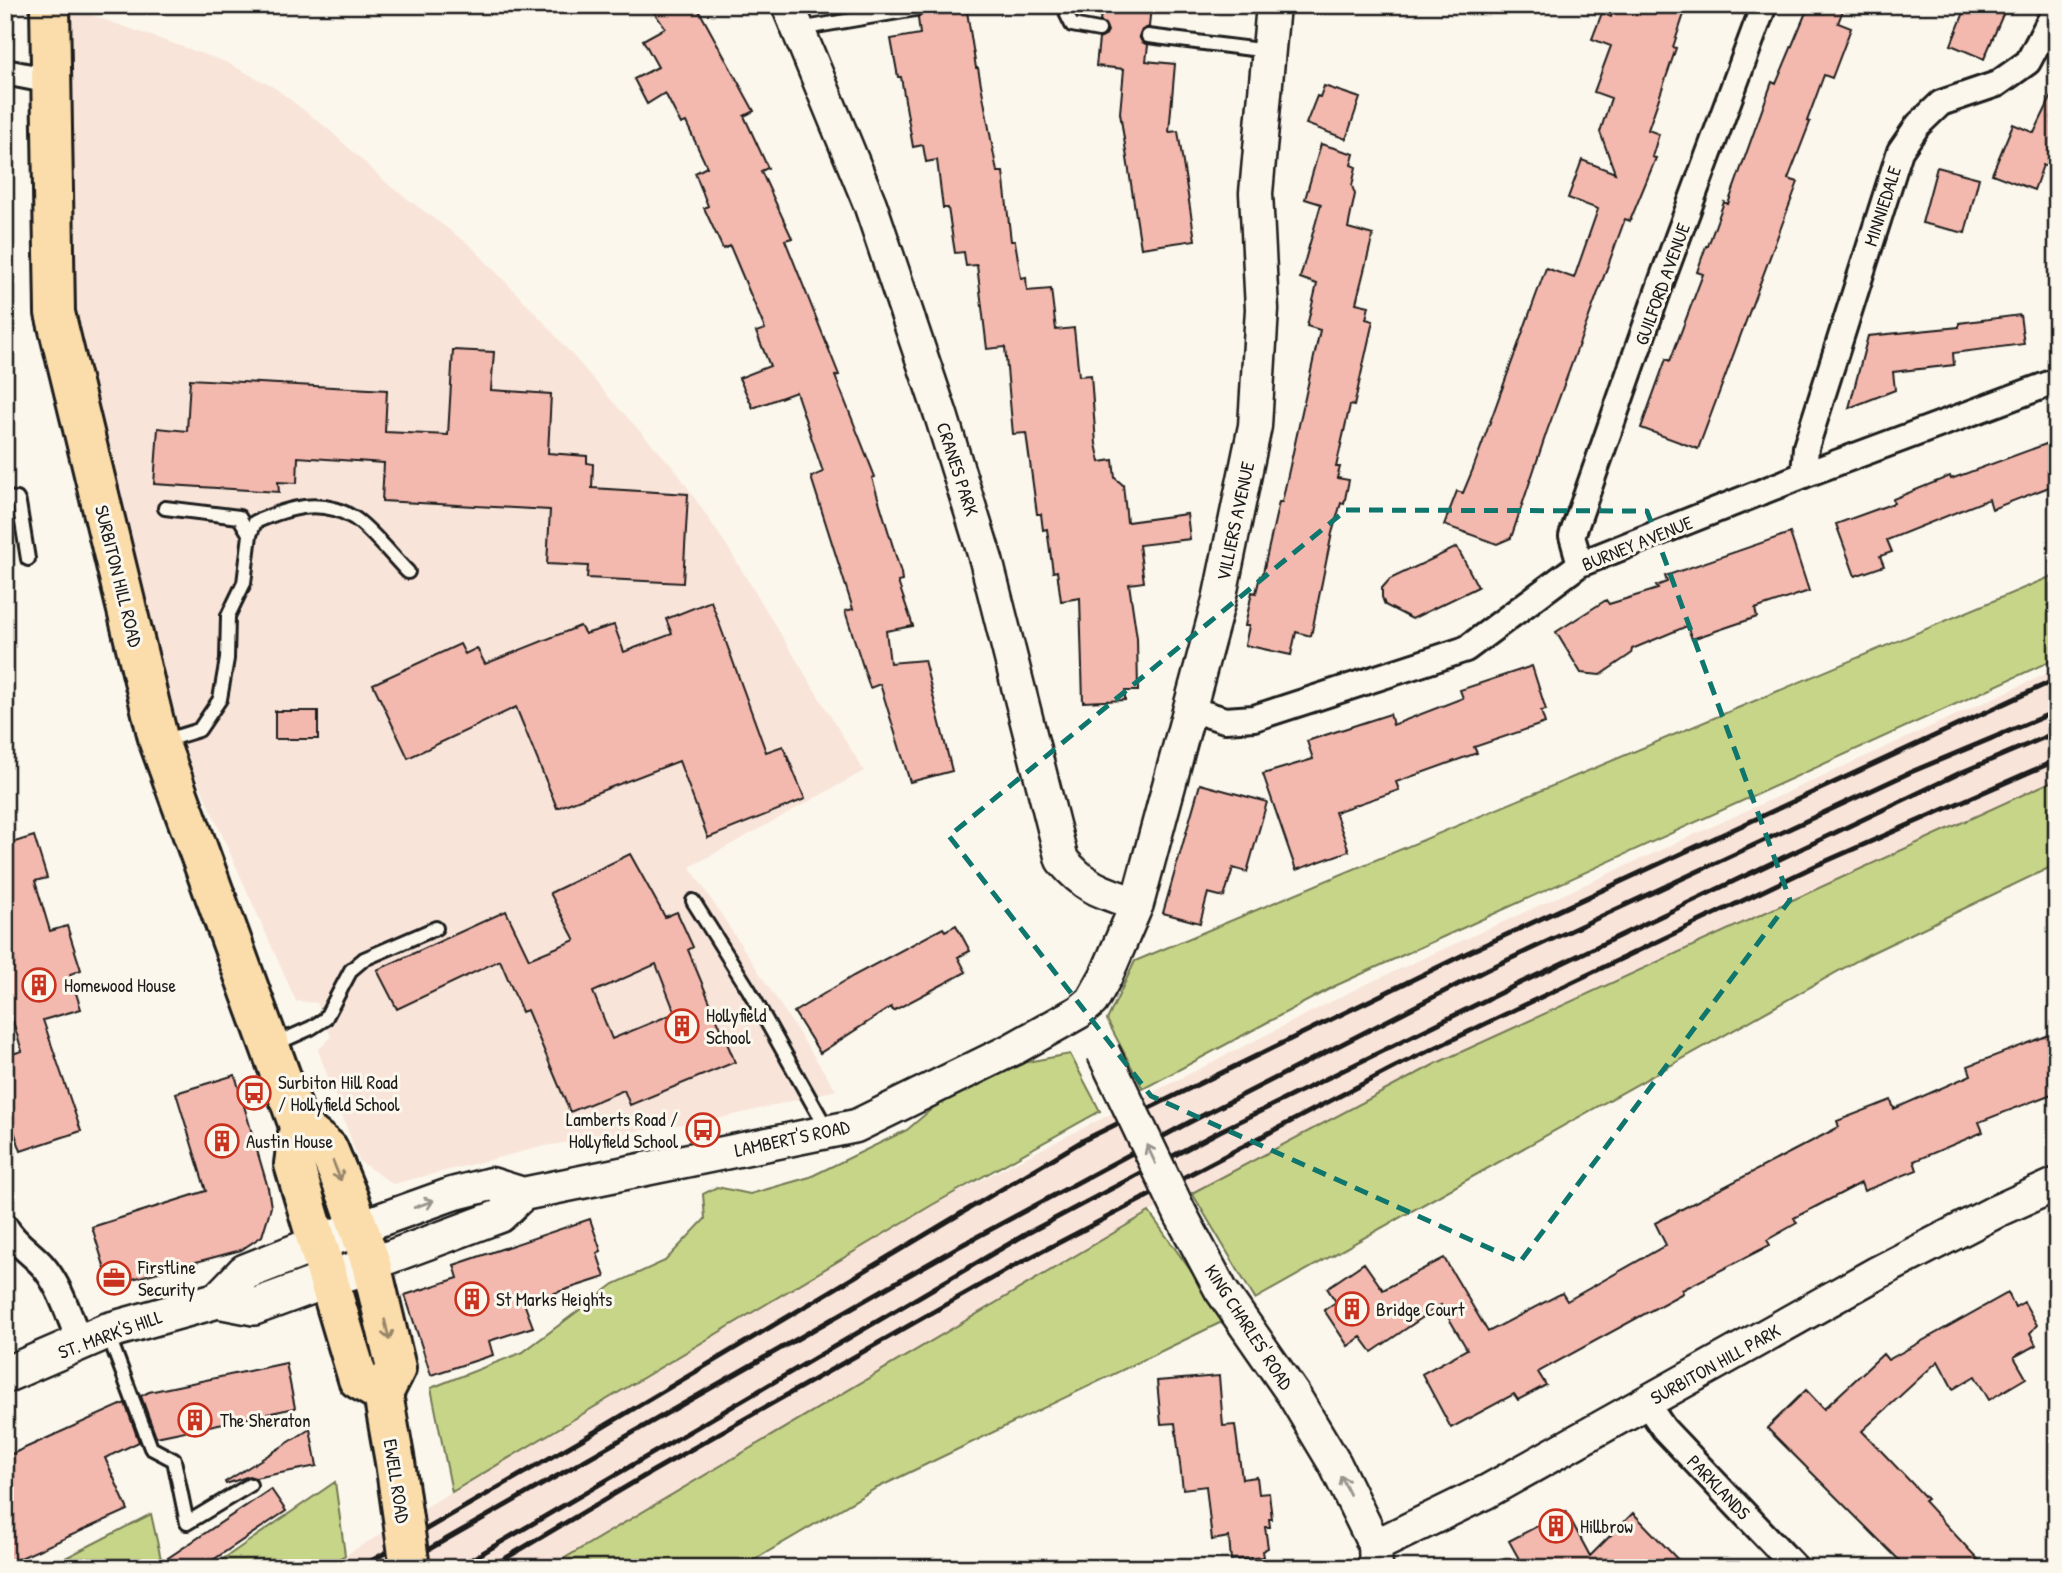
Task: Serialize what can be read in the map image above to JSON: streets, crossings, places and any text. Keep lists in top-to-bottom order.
{
  "streets": {
    "main road": ["SURBITON HILL ROAD", "ST. MARK'S HILL", "EWELL ROAD"],
    "street": [
      "MINNIEDALE",
      "GUILFORD AVENUE",
      "CRANES PARK",
      "VILLIERS AVENUE",
      "BURNEY AVENUE",
      "LAMBERT'S ROAD",
      "KING CHARLES' ROAD",
      "SURBITON HILL PARK",
      "PARKLANDS"
    ]
  },
  "crossings": [
    ["MINNIEDALE", "BURNEY AVENUE"],
    ["GUILFORD AVENUE", "BURNEY AVENUE"],
    ["CRANES PARK", "VILLIERS AVENUE"],
    ["VILLIERS AVENUE", "BURNEY AVENUE"],
    ["VILLIERS AVENUE", "LAMBERT'S ROAD"],
    ["VILLIERS AVENUE", "KING CHARLES' ROAD"],
    ["SURBITON HILL ROAD", "ST. MARK'S HILL"],
    ["LAMBERT'S ROAD", "KING CHARLES' ROAD"],
    ["KING CHARLES' ROAD", "SURBITON HILL PARK"],
    ["SURBITON HILL PARK", "PARKLANDS"]
  ],
  "one_way": ["KING CHARLES' ROAD"],
  "places": {
    "building": [
      "Homewood House",
      "Hollyfield School",
      "Austin House",
      "St Marks Heights",
      "Bridge Court",
      "The Sheraton",
      "Hillbrow"
    ],
    "bus stop": ["Surbiton Hill Road / Hollyfield School", "Lamberts Road / Hollyfield School"],
    "office": ["Firstline Security"]
  }
}
